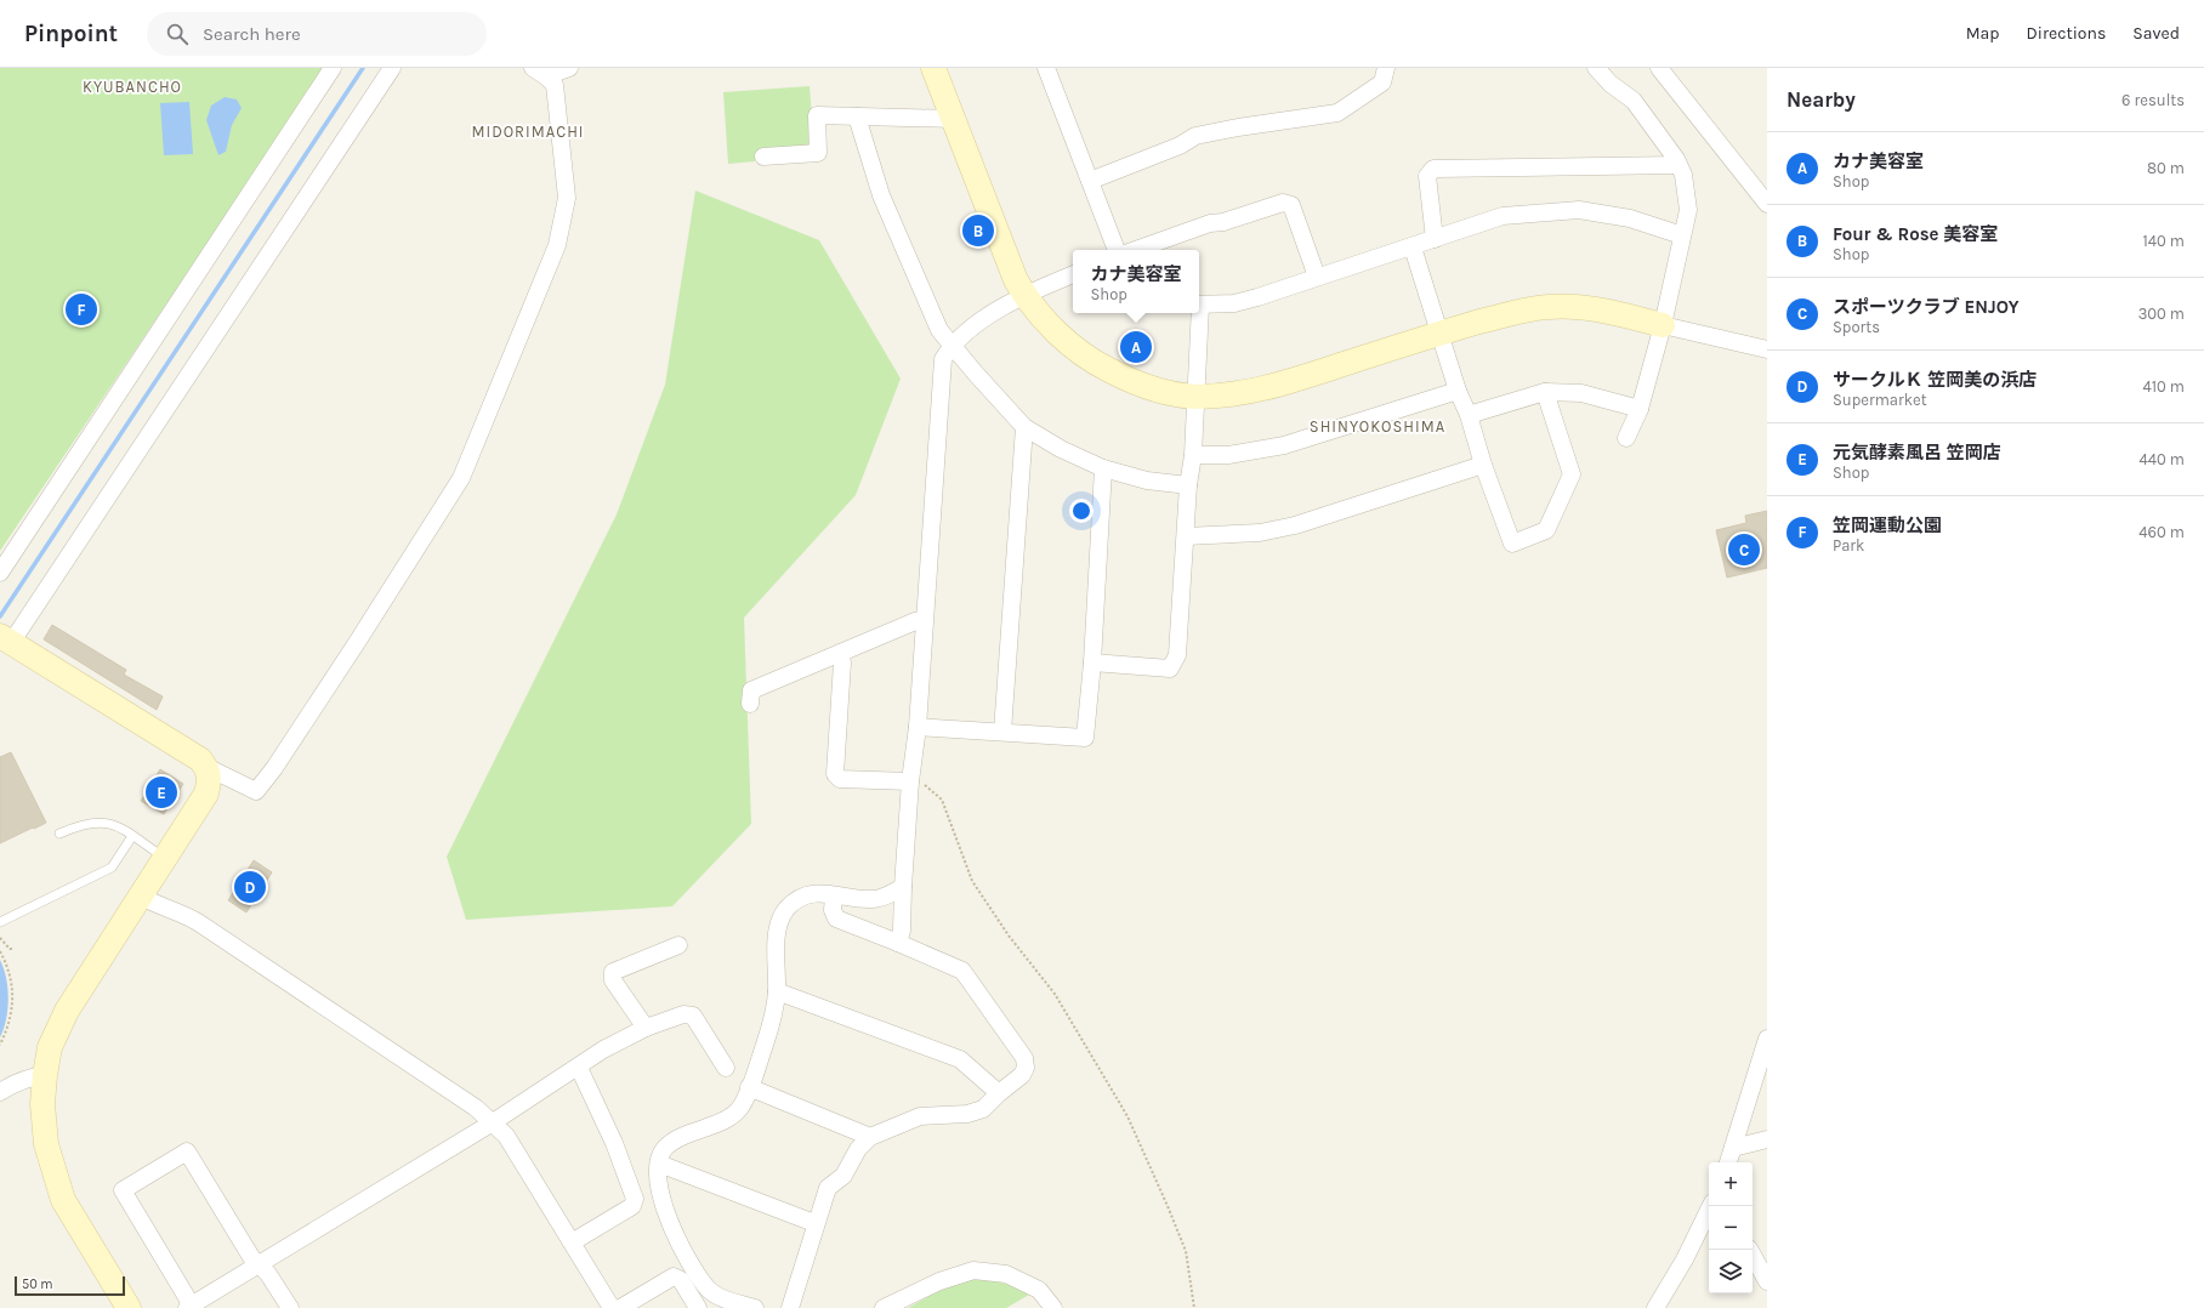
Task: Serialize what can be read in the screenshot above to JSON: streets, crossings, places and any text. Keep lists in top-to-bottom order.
{
  "districts": ["KYUBANCHO", "MIDORIMACHI", "SHINYOKOSHIMA"],
  "scale_bar": "50 m",
  "page": {
    "header": "Pinpoint",
    "search": "Search here",
    "nav": ["Map", "Directions", "Saved"],
    "heading": ["Nearby", "6 results"],
    "list": [
      {
        "mark": "A",
        "name": "カナ美容室",
        "note": "Shop",
        "value": "80 m"
      },
      {
        "mark": "B",
        "name": "Four & Rose 美容室",
        "note": "Shop",
        "value": "140 m"
      },
      {
        "mark": "C",
        "name": "スポーツクラブ ENJOY",
        "note": "Sports",
        "value": "300 m"
      },
      {
        "mark": "D",
        "name": "サークルＫ 笠岡美の浜店",
        "note": "Supermarket",
        "value": "410 m"
      },
      {
        "mark": "E",
        "name": "元気酵素風呂 笠岡店",
        "note": "Shop",
        "value": "440 m"
      },
      {
        "mark": "F",
        "name": "笠岡運動公園",
        "note": "Park",
        "value": "460 m"
      }
    ],
    "pins": [
      "B",
      "F",
      "A",
      "C",
      "E",
      "D"
    ],
    "popup": ["カナ美容室", "Shop"],
    "map_buttons": ["+", "−"],
    "scale": "50 m"
  }
}
